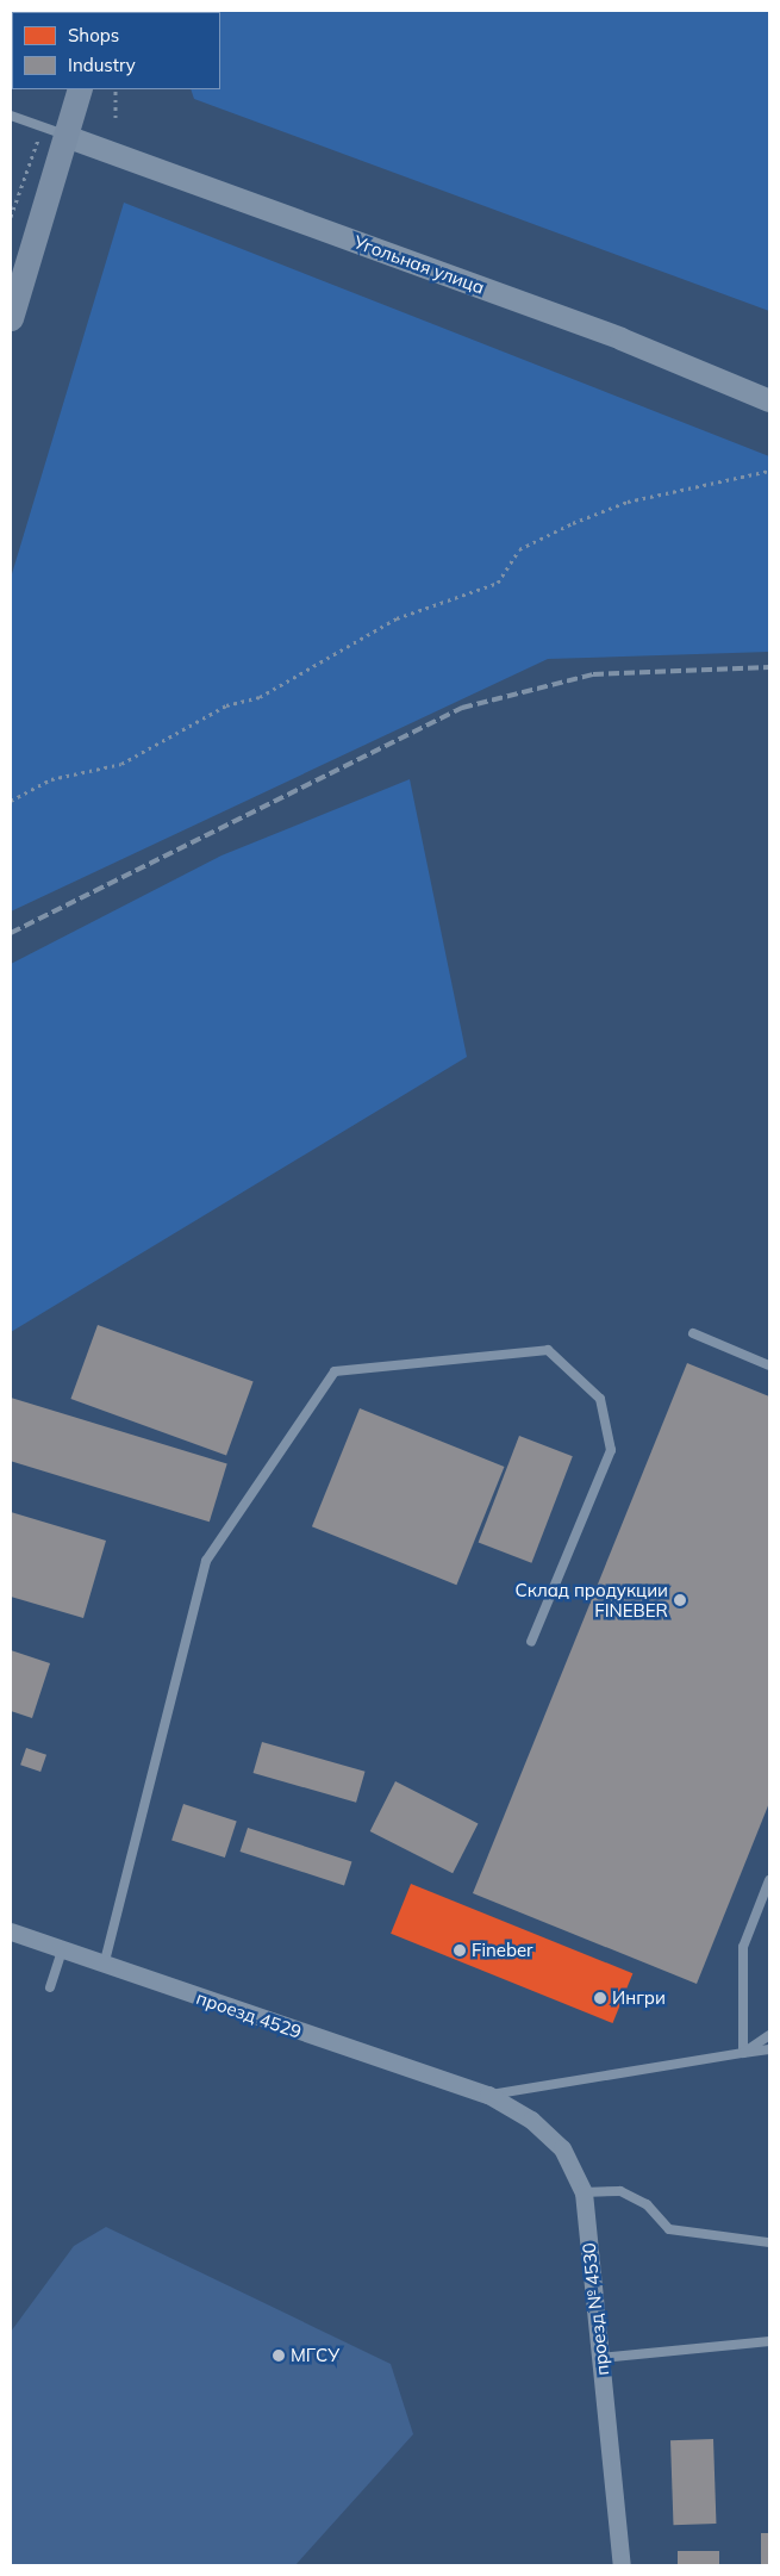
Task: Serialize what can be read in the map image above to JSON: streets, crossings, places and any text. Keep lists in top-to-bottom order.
{
  "streets": {
    "street": ["Угольная улица", "проезд 4529", "проезд № 4530"]
  },
  "crossings": [
    ["проезд 4529", "проезд № 4530"]
  ],
  "places": [
    "Склад продукции FINEBER",
    "Fineber",
    "Ингри",
    "МГСУ"
  ],
  "legend": ["Shops", "Industry"]
}
